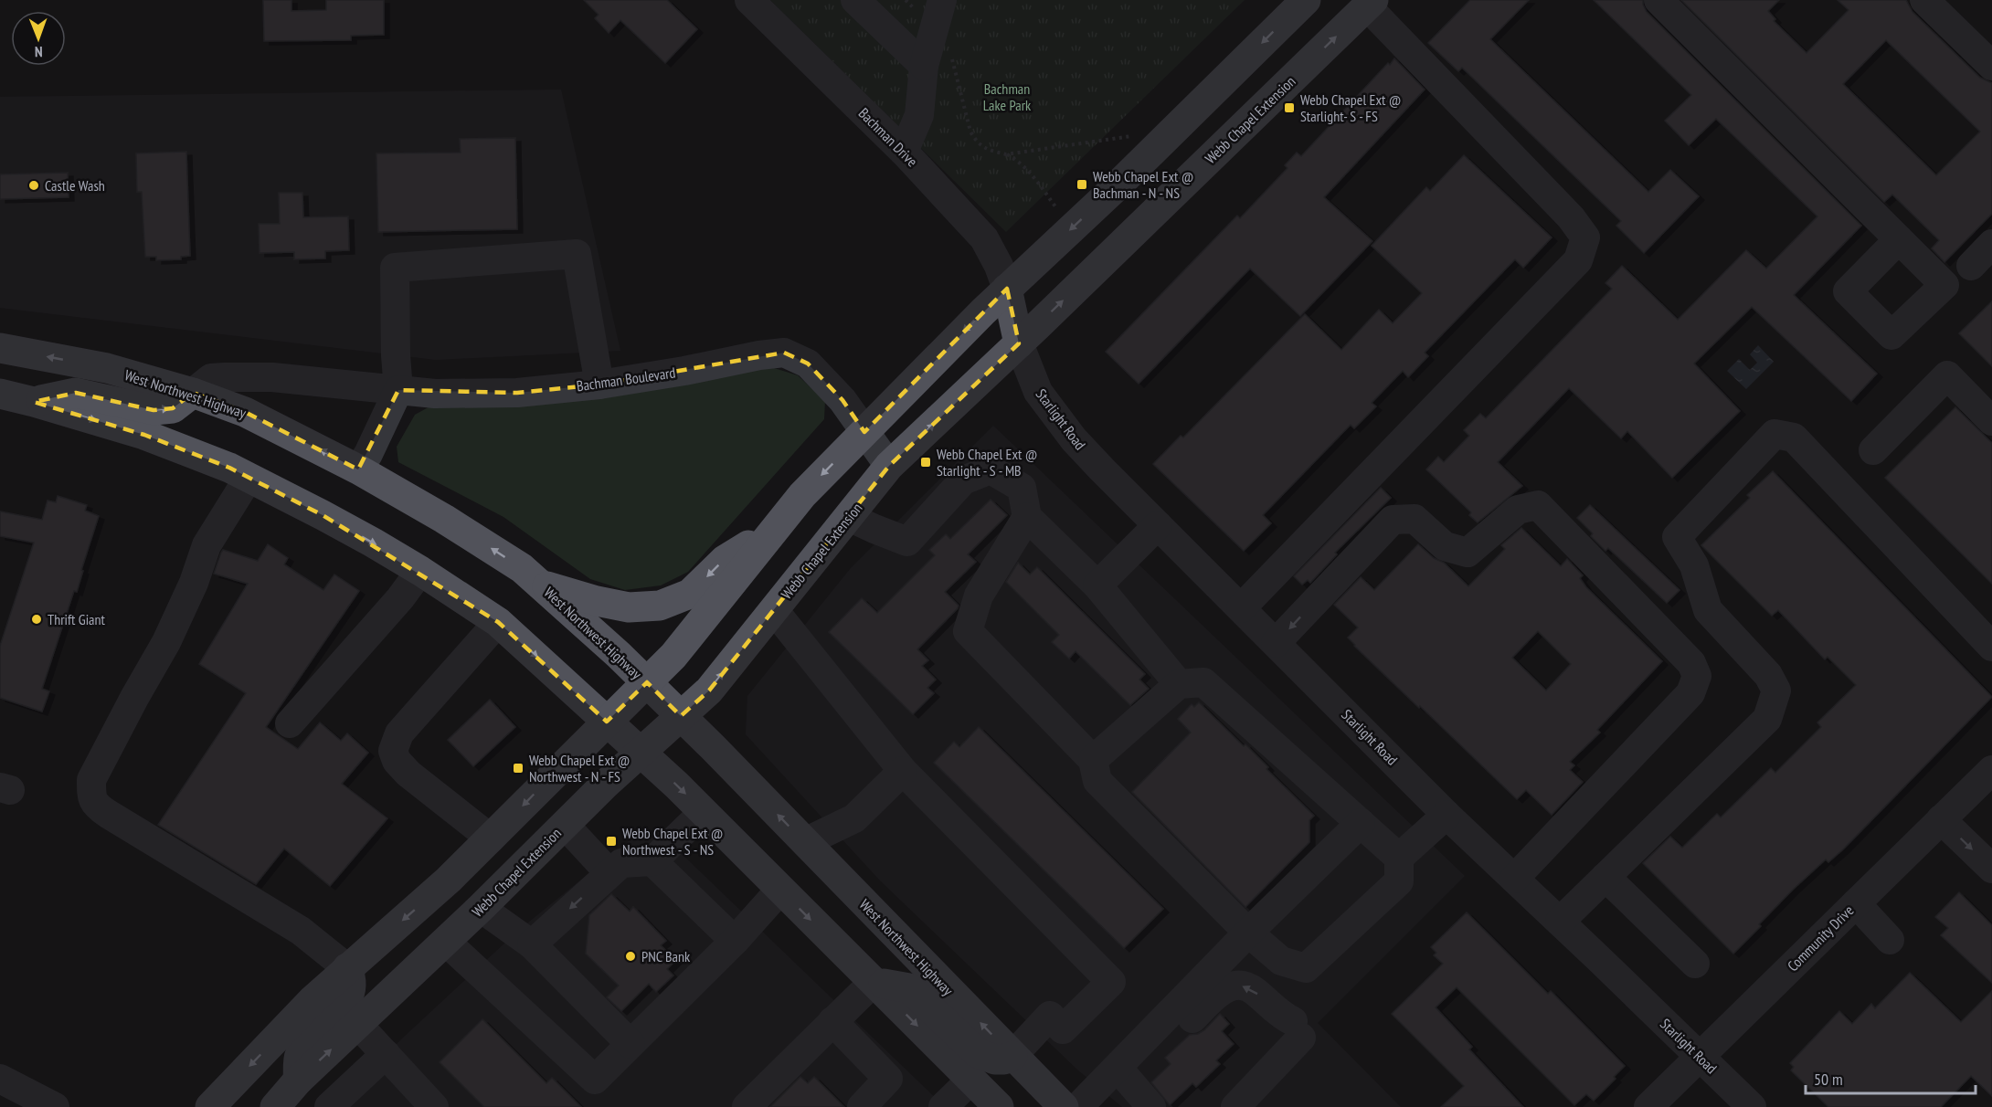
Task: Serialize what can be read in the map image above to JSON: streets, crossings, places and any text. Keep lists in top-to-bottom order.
{
  "streets": {
    "main road": ["Webb Chapel Extension", "West Northwest Highway"],
    "street": [
      "Bachman Drive",
      "Bachman Boulevard",
      "Starlight Road",
      "Community Drive"
    ]
  },
  "crossings": [
    ["Webb Chapel Extension", "Bachman Boulevard"],
    ["Webb Chapel Extension", "West Northwest Highway"],
    ["Webb Chapel Extension", "Starlight Road"],
    ["Bachman Boulevard", "West Northwest Highway"],
    ["Starlight Road", "Community Drive"]
  ],
  "parks": ["Bachman Lake Park"],
  "places": {
    "transit": [
      "Webb Chapel Ext @ Starlight- S - FS",
      "Webb Chapel Ext @ Bachman - N - NS",
      "Webb Chapel Ext @ Starlight - S - MB",
      "Webb Chapel Ext @ Northwest - N - FS",
      "Webb Chapel Ext @ Northwest - S - NS"
    ],
    "other": ["Castle Wash", "Thrift Giant", "PNC Bank"]
  },
  "scale_bar": "50 m",
  "north": "bottom"
}
